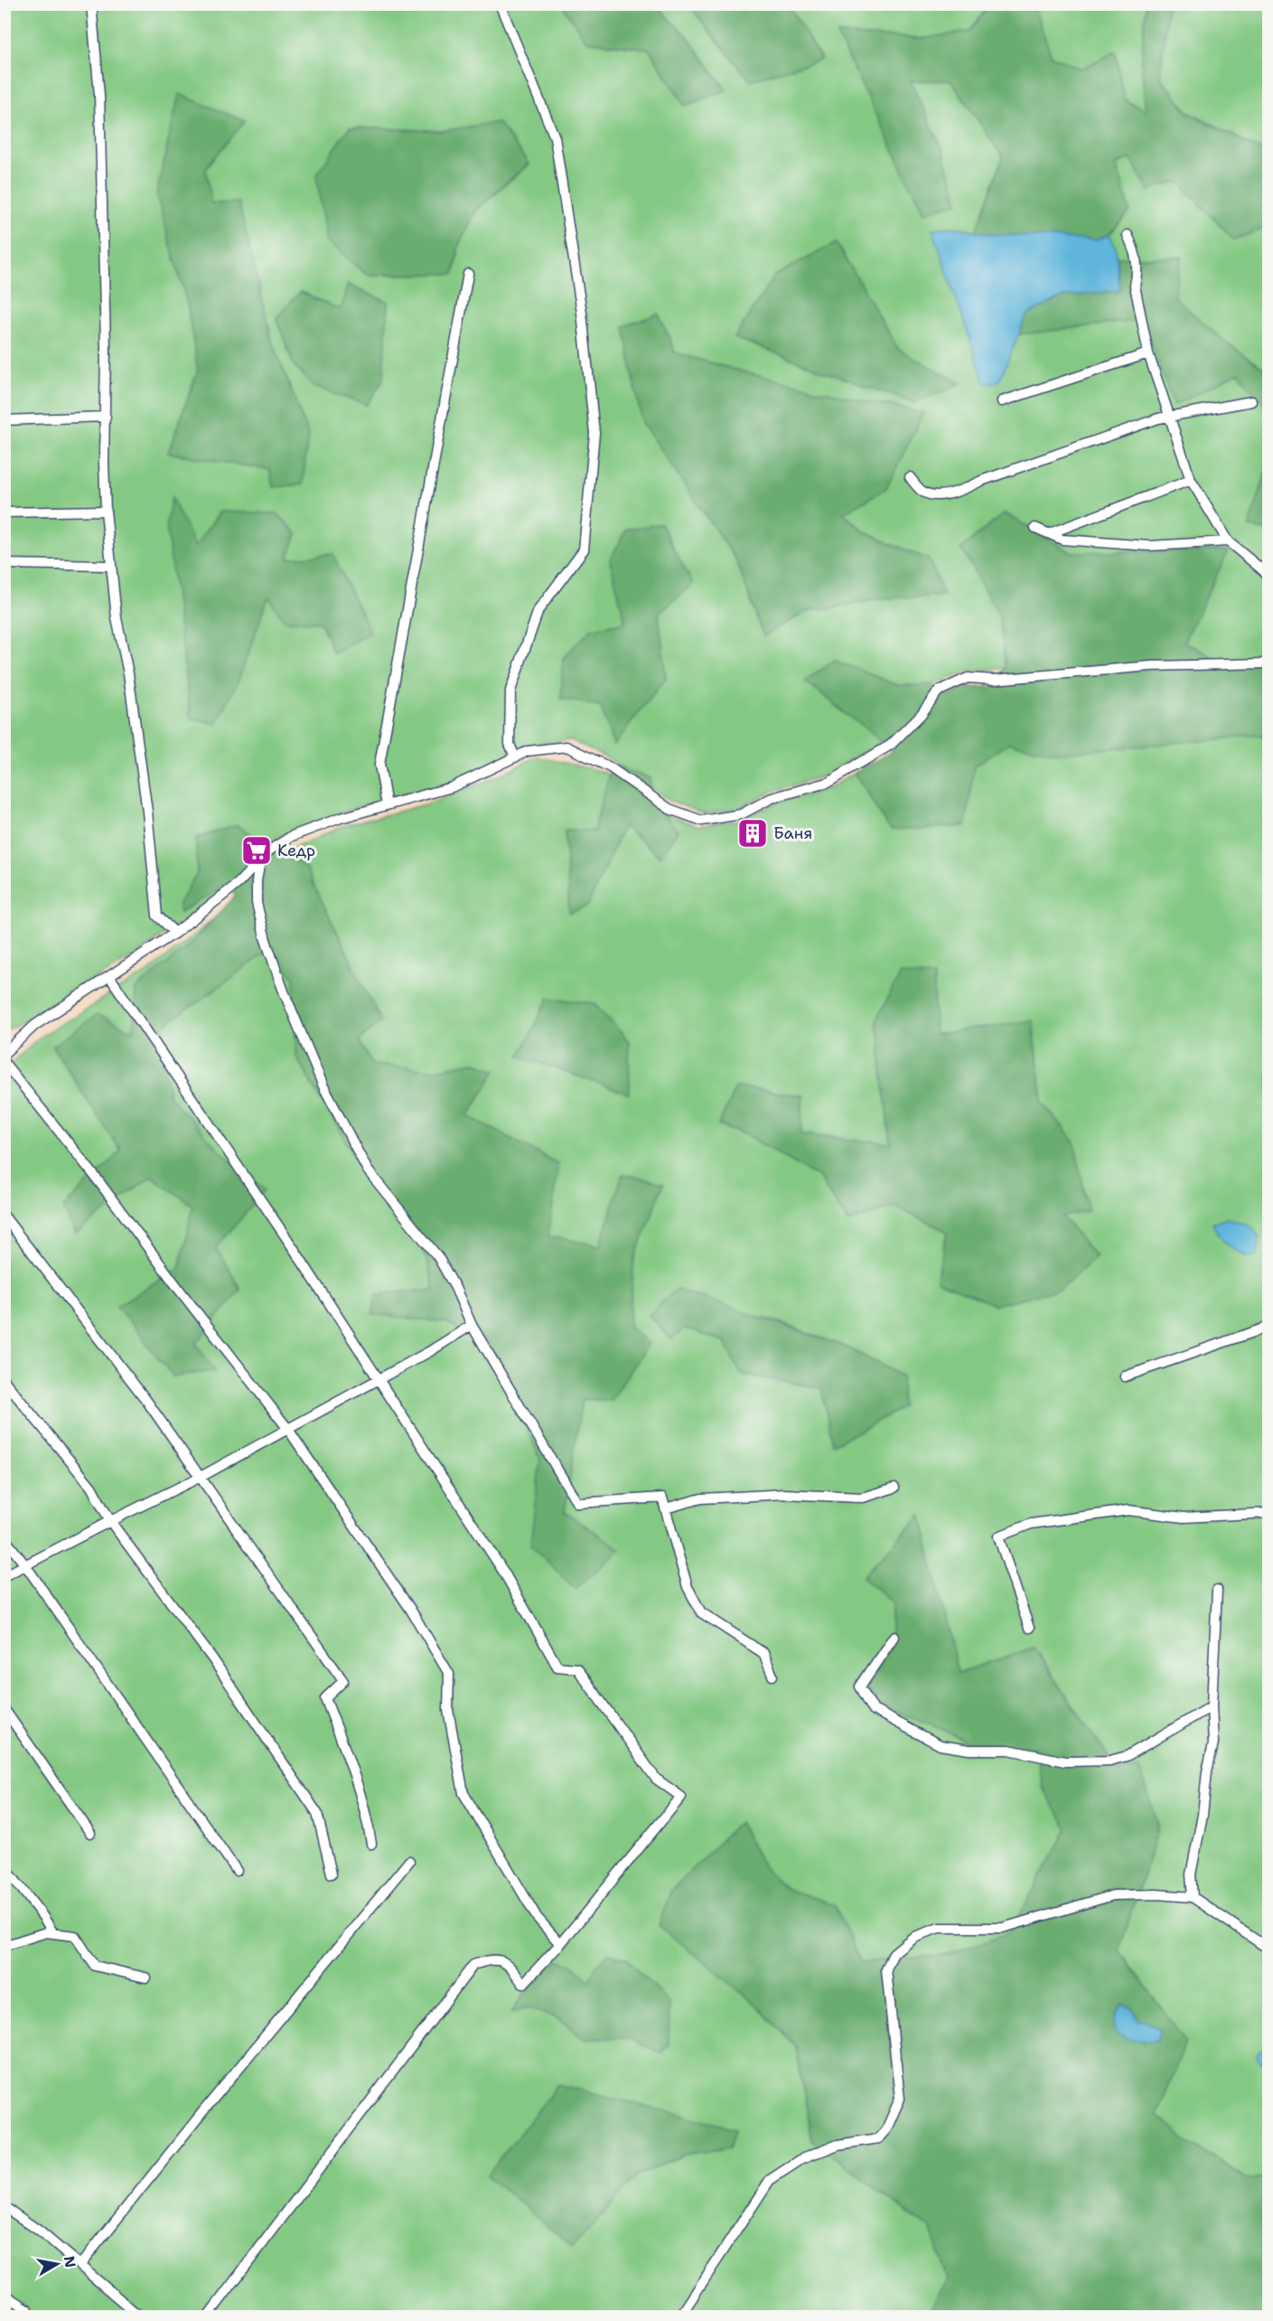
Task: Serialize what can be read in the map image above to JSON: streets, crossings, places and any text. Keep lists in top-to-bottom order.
{
  "places": {
    "building": ["Баня"],
    "supermarket": ["Кедр"]
  },
  "north": "right"
}
